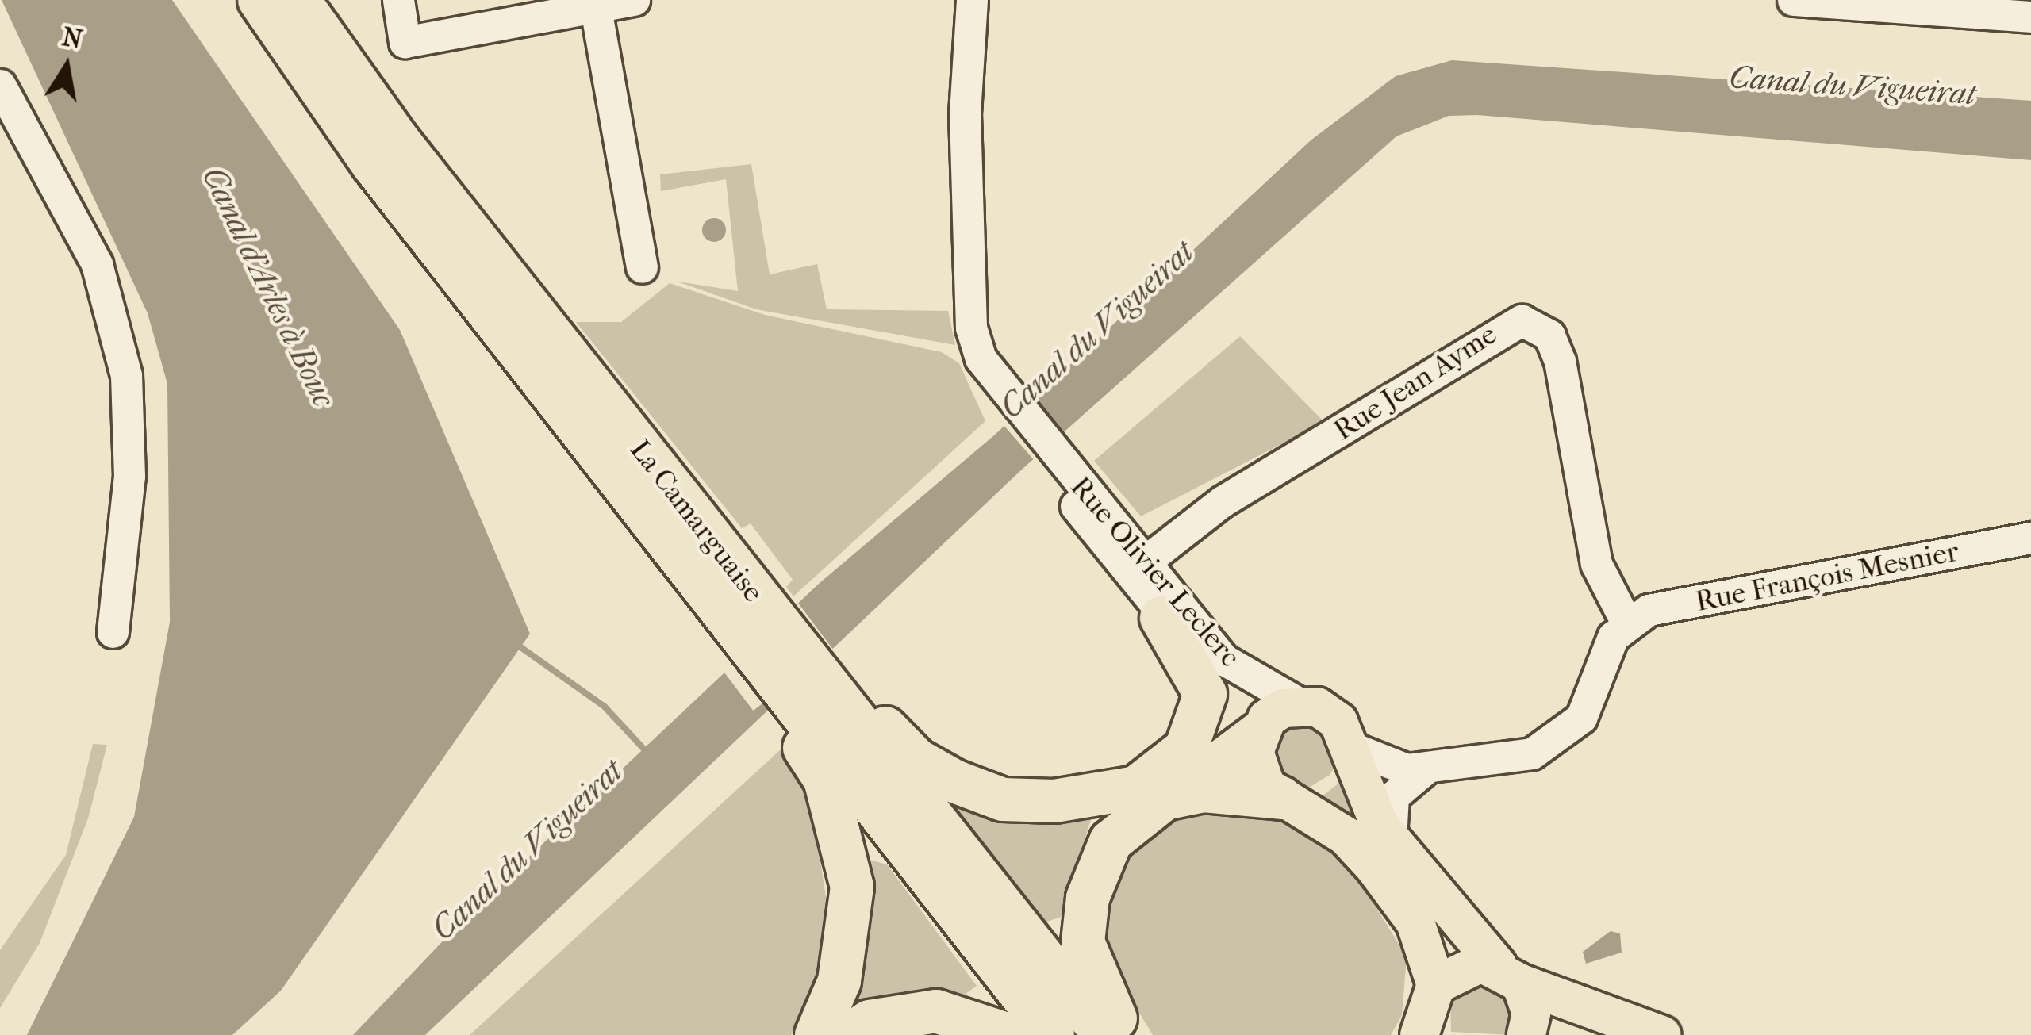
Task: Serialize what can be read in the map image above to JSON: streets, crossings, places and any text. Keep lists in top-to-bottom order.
{
  "streets": {
    "highway": ["La Camarguaise"],
    "main road": ["Rue Olivier Leclerc"],
    "street": ["Rue Jean Ayme", "Rue François Mesnier"]
  },
  "crossings": [
    ["Rue Jean Ayme", "Rue Olivier Leclerc"],
    ["Rue Jean Ayme", "Rue François Mesnier"]
  ],
  "water": ["Canal du Vigueirat", "Canal d'Arles à Bouc"],
  "north": "top"
}
